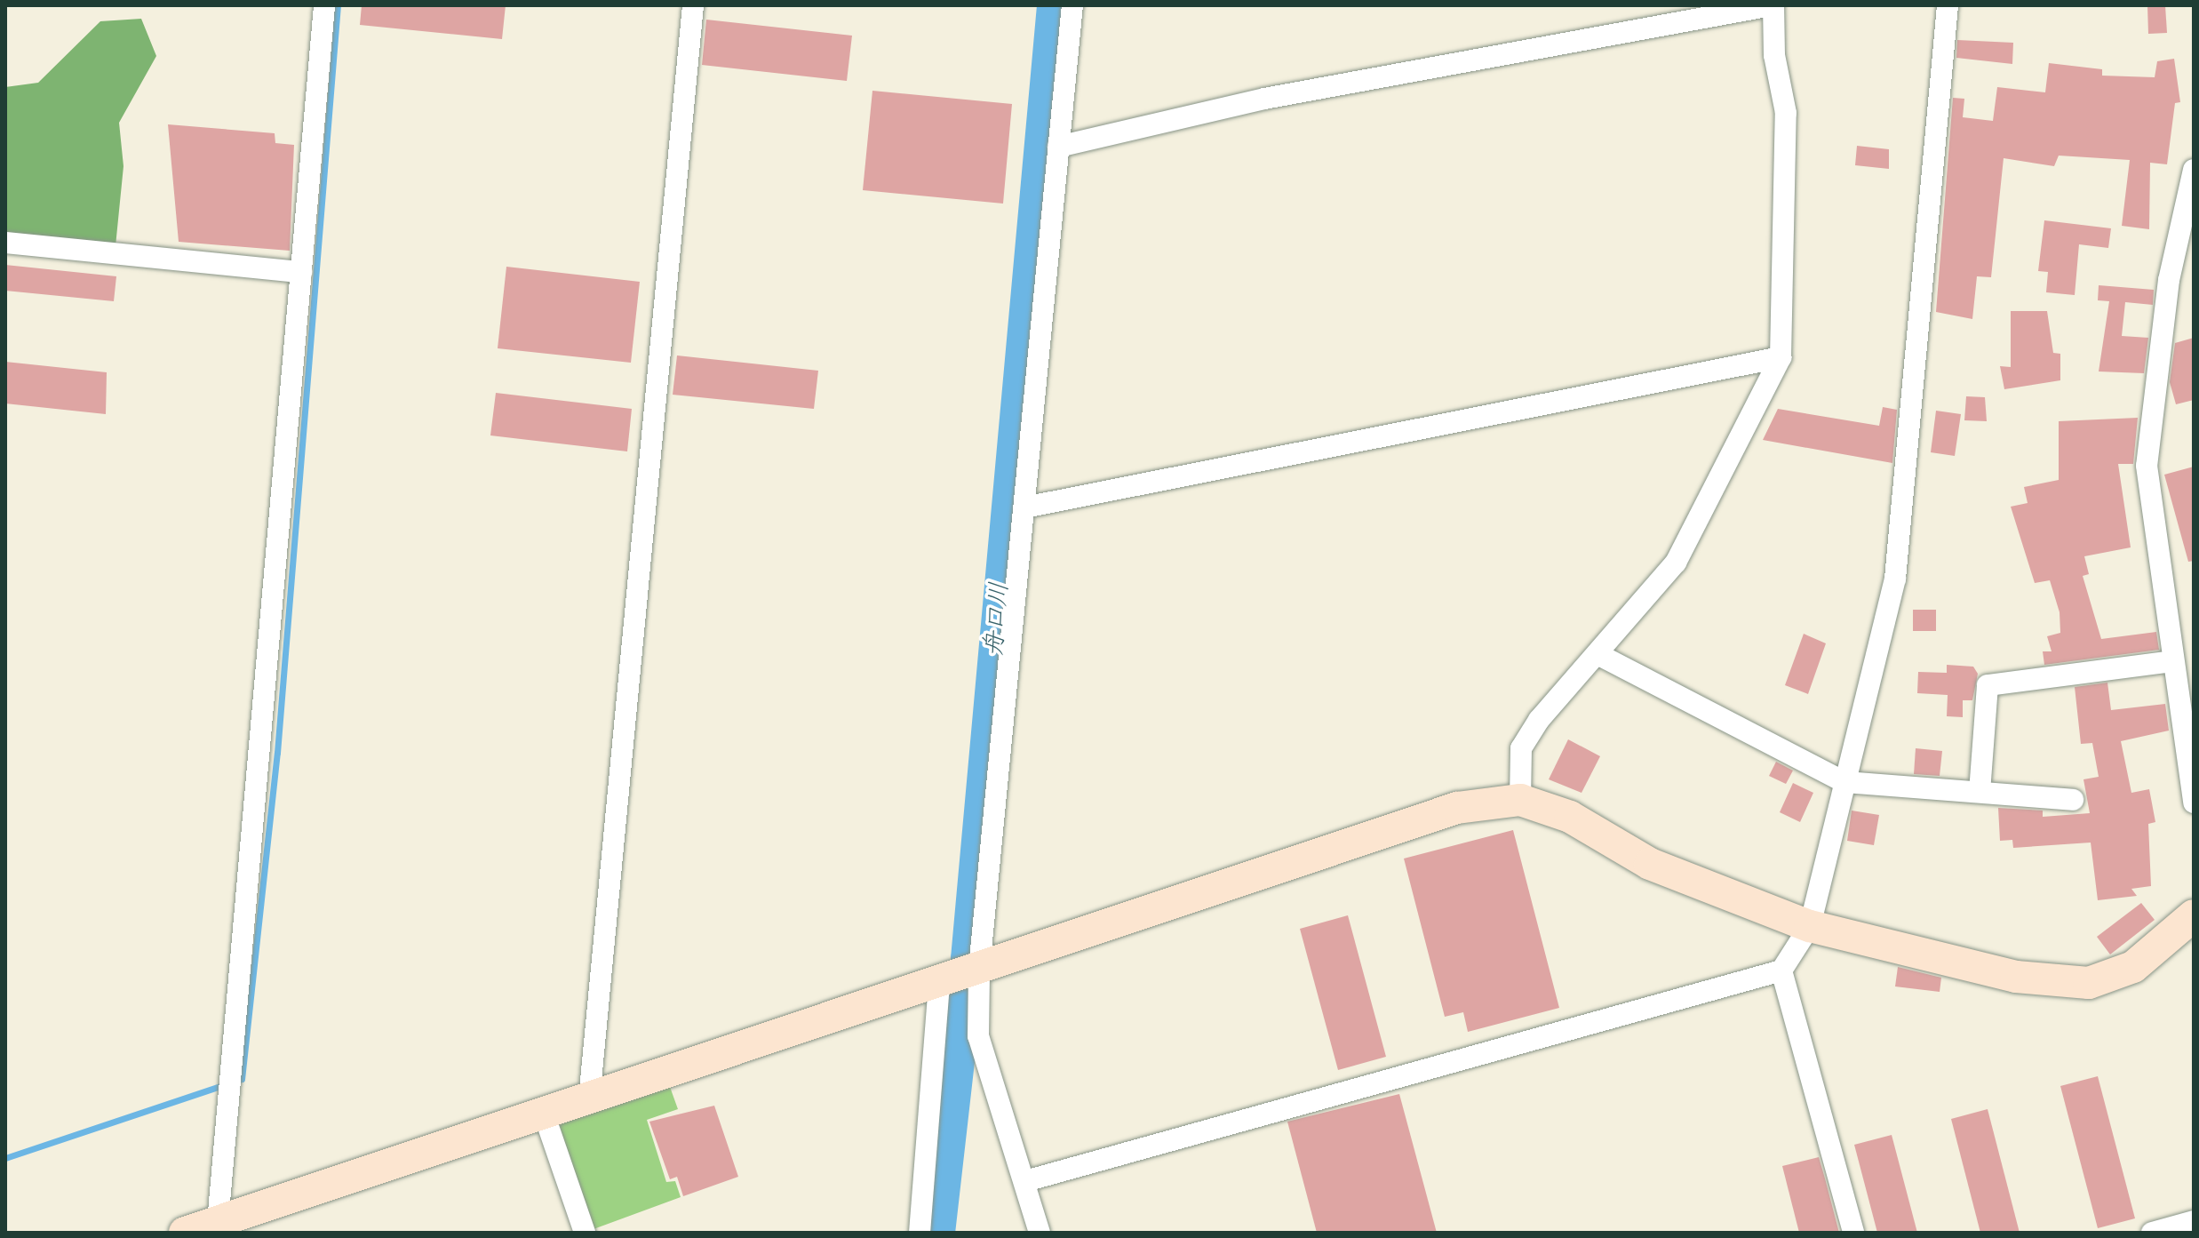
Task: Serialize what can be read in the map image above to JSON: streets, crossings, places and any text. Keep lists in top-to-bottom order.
{
  "water": ["舟口川"]
}
